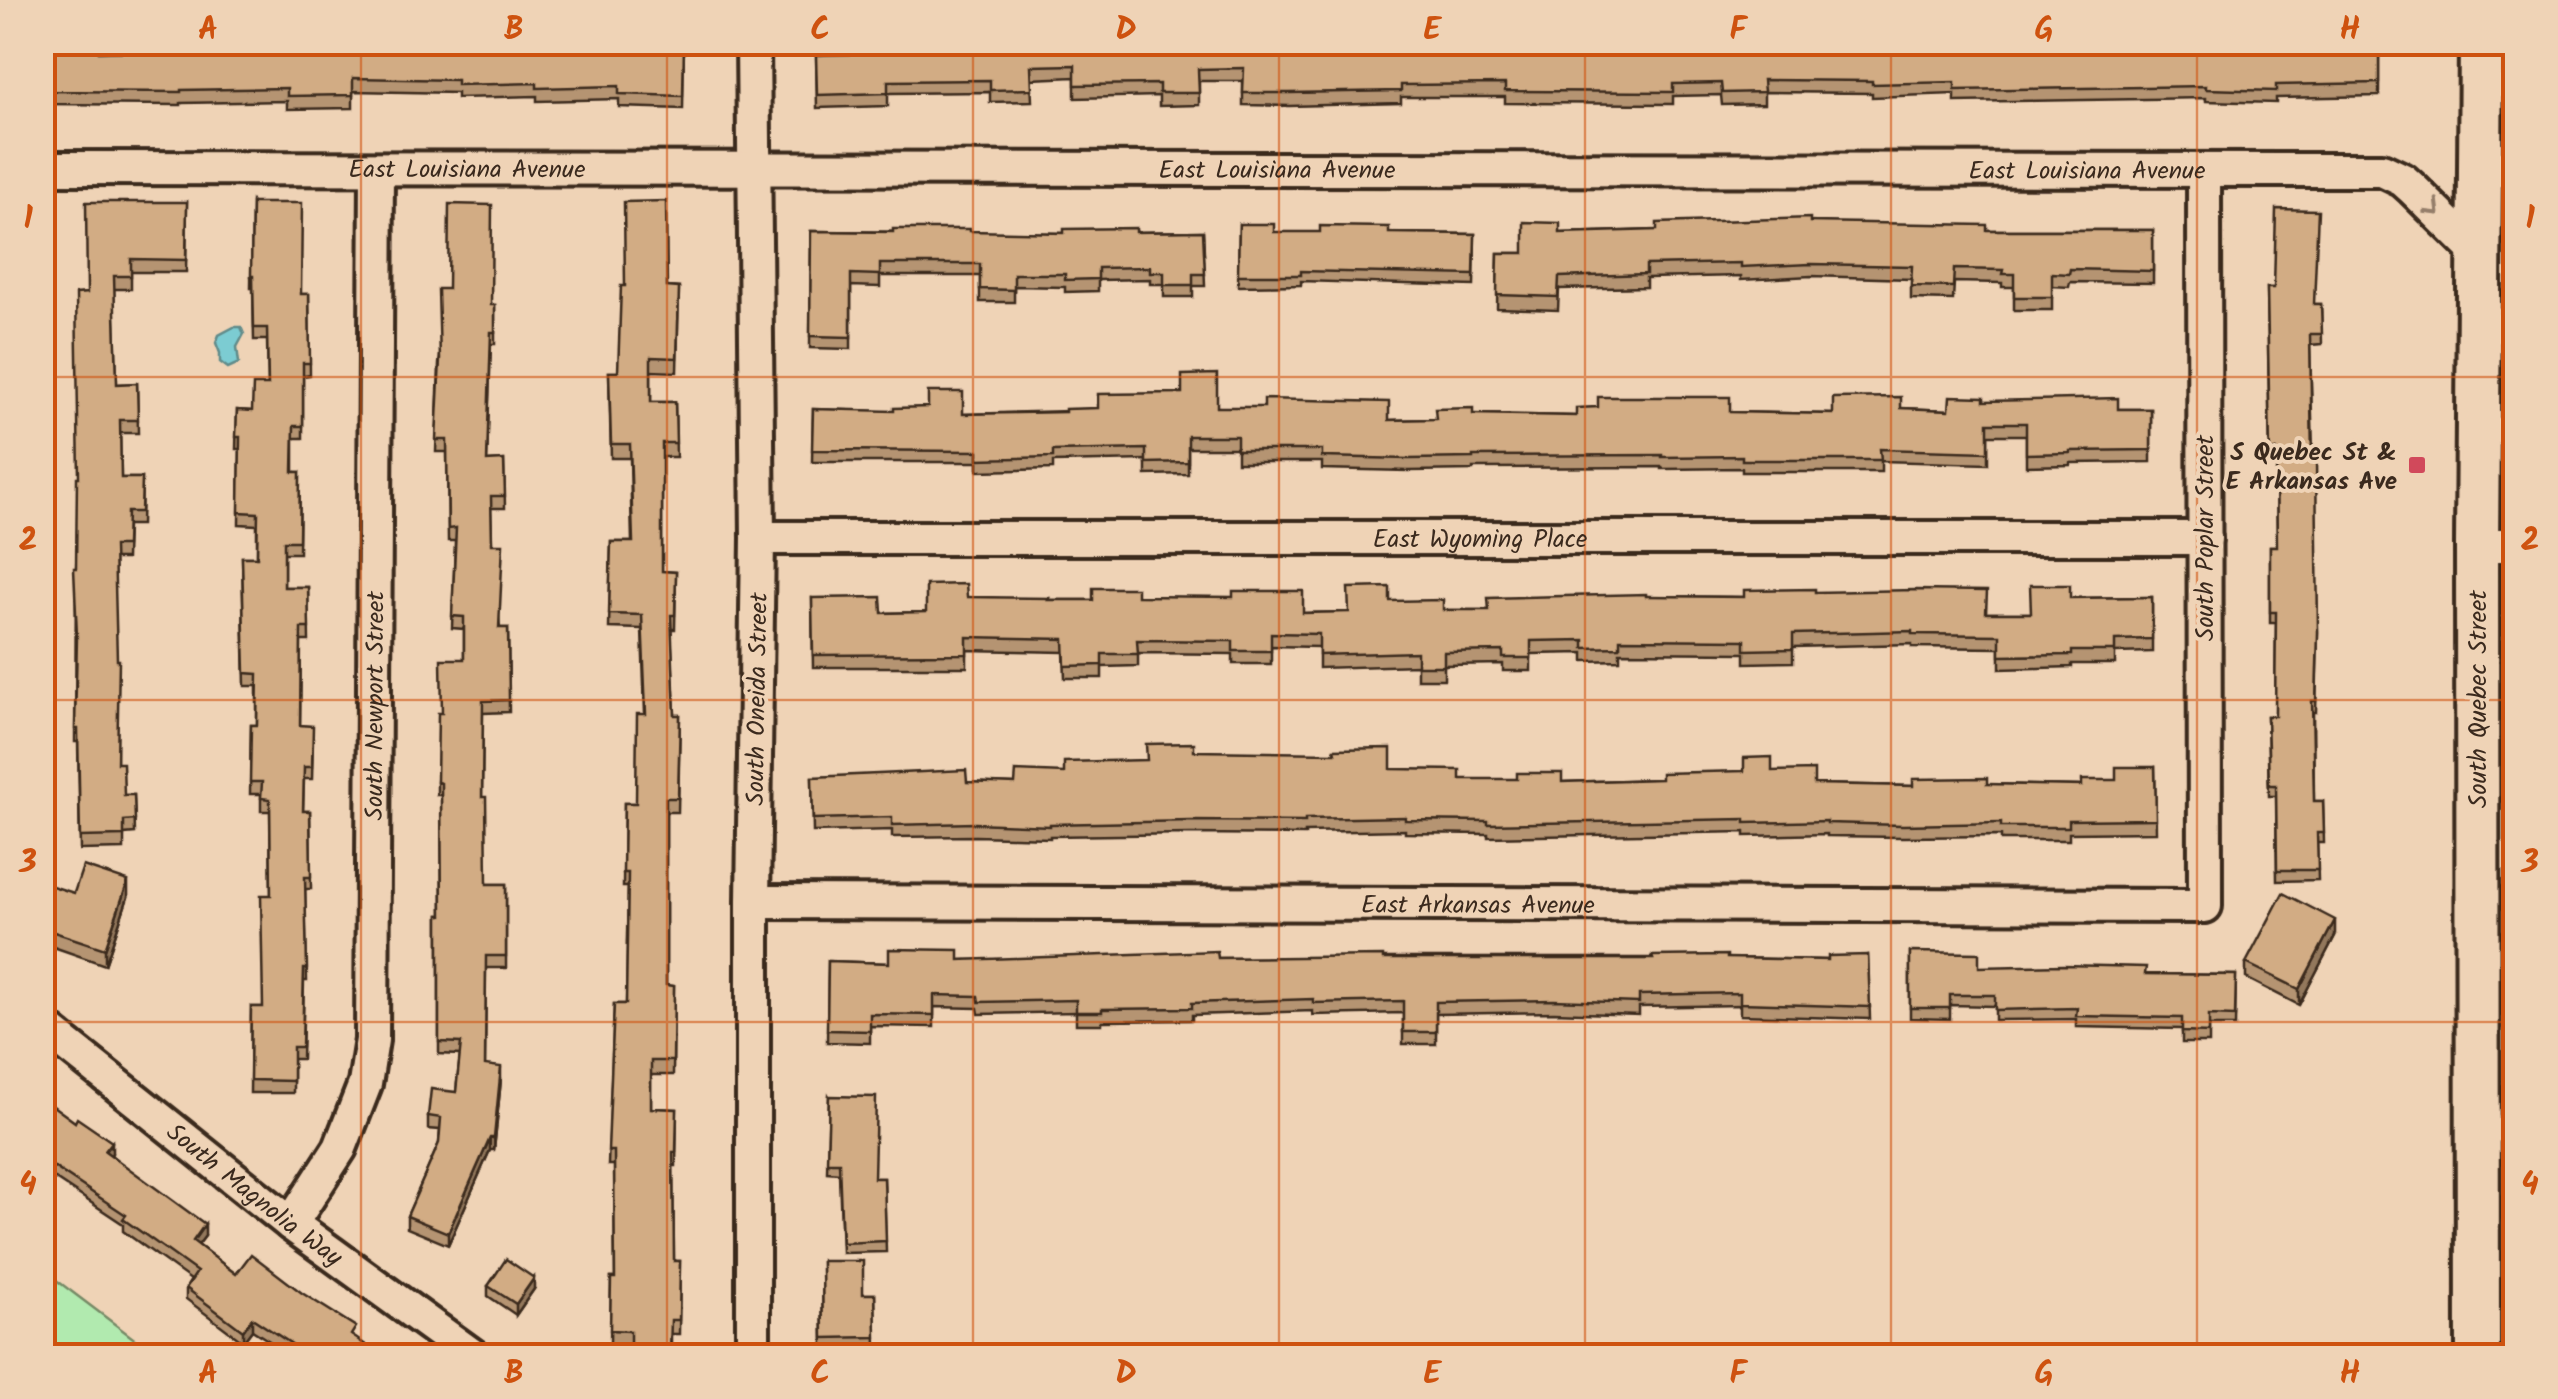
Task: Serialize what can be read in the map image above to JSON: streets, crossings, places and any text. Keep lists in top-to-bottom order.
{
  "streets": {
    "main road": ["South Quebec Street"],
    "street": [
      "East Louisiana Avenue",
      "East Wyoming Place",
      "South Poplar Street",
      "South Oneida Street",
      "South Newport Street",
      "East Arkansas Avenue",
      "South Magnolia Way"
    ]
  },
  "crossings": [
    ["East Louisiana Avenue", "South Poplar Street"],
    ["East Louisiana Avenue", "South Oneida Street"],
    ["East Louisiana Avenue", "South Quebec Street"],
    ["East Louisiana Avenue", "South Newport Street"],
    ["East Wyoming Place", "South Poplar Street"],
    ["East Wyoming Place", "South Oneida Street"],
    ["South Poplar Street", "East Arkansas Avenue"],
    ["South Oneida Street", "East Arkansas Avenue"],
    ["South Newport Street", "South Magnolia Way"]
  ],
  "places": {
    "transit": ["S Quebec St & E Arkansas Ave"]
  },
  "grid": {
    "columns": [
      "A",
      "B",
      "C",
      "D",
      "E",
      "F",
      "G",
      "H"
    ],
    "rows": [
      "1",
      "2",
      "3",
      "4"
    ]
  }
}
